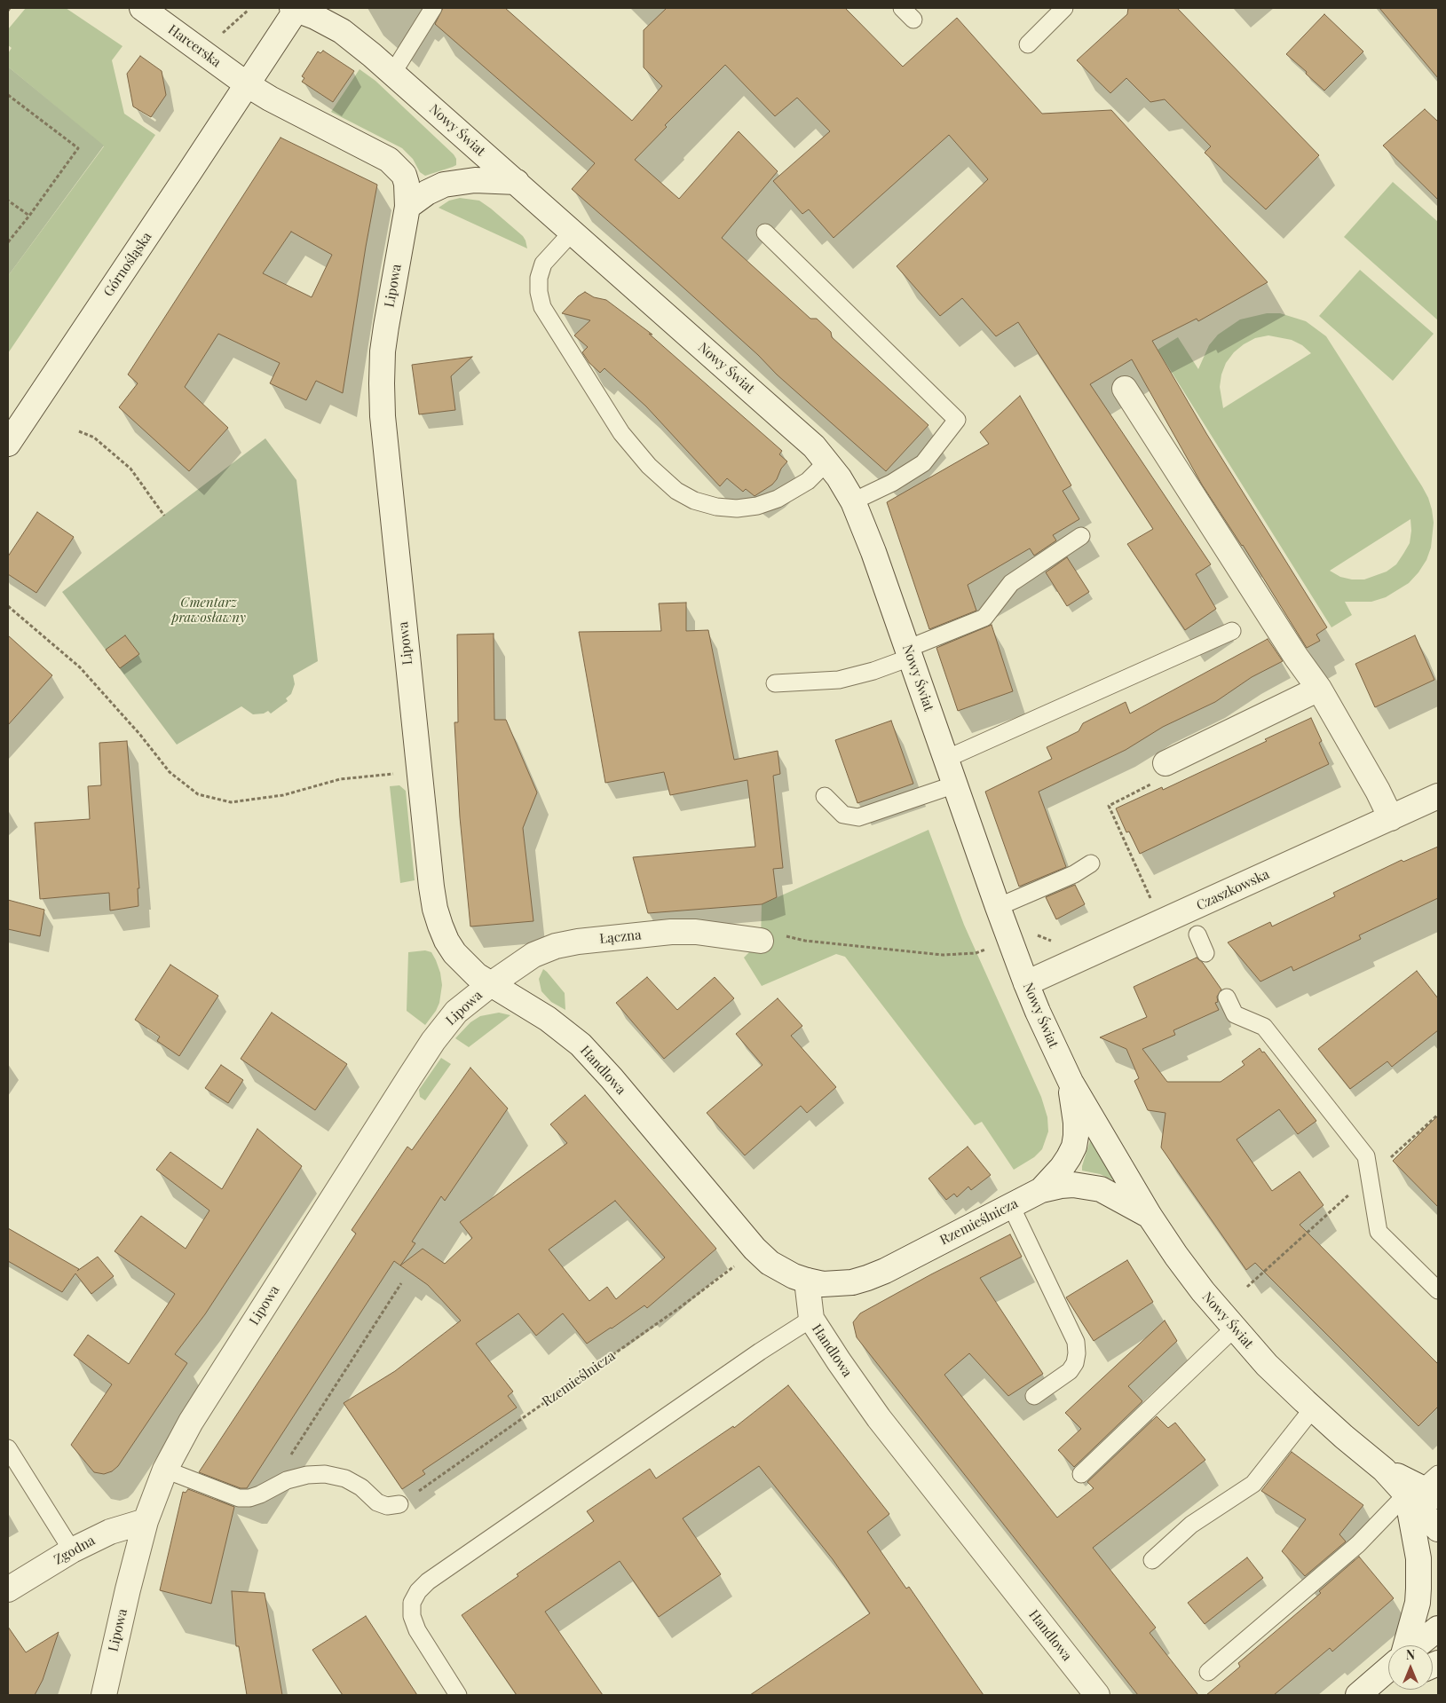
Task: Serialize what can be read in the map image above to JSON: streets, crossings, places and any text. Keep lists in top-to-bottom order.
{
  "streets": {
    "street": [
      "Harcerska",
      "Nowy Świat",
      "Górnośląska",
      "Lipowa",
      "Czaszkowska",
      "Łączna",
      "Handlowa",
      "Rzemieślnicza",
      "Zgodna"
    ]
  },
  "crossings": [
    ["Harcerska", "Górnośląska"],
    ["Nowy Świat", "Górnośląska"],
    ["Nowy Świat", "Czaszkowska"],
    ["Nowy Świat", "Rzemieślnicza"],
    ["Lipowa", "Łączna"],
    ["Lipowa", "Handlowa"],
    ["Lipowa", "Zgodna"],
    ["Łączna", "Handlowa"],
    ["Handlowa", "Rzemieślnicza"]
  ],
  "parks": ["Cmentarz prawosławny"],
  "north": "top"
}
